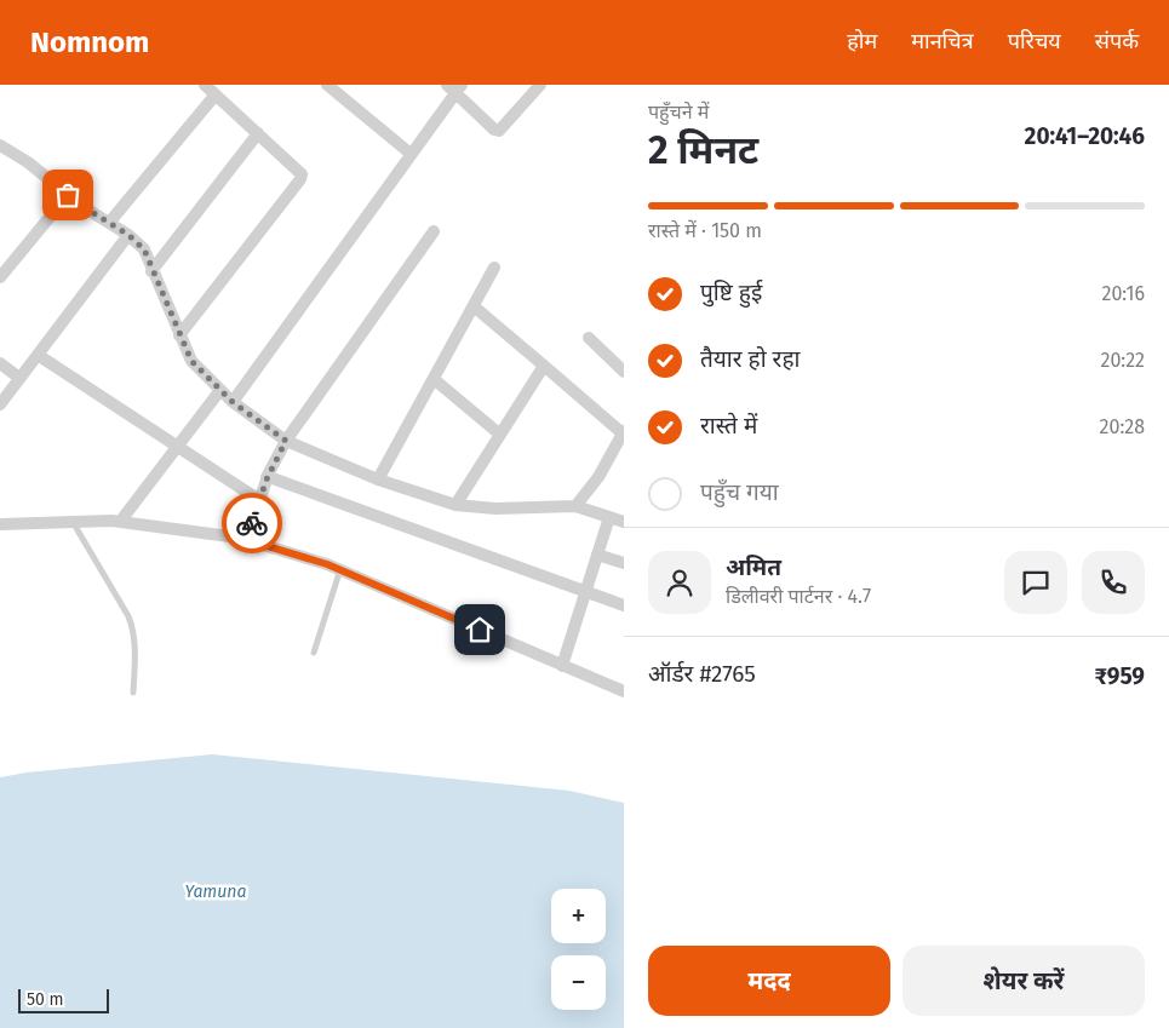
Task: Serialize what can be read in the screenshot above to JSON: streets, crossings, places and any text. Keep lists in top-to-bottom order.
{
  "water": ["Yamuna"],
  "scale_bar": "50 m",
  "page": {
    "header": "Nomnom",
    "nav": [
      "होम",
      "मानचित्र",
      "परिचय",
      "संपर्क"
    ],
    "heading": ["2 मिनट", "पहुँचने में", "20:41–20:46"],
    "panel": [
      "अमित",
      "डिलीवरी पार्टनर · 4.7",
      "ऑर्डर #2765",
      "₹959"
    ],
    "bar": "रास्ते में · 150 m",
    "list": [
      ["पुष्टि हुई", "20:16"],
      ["तैयार हो रहा", "20:22"],
      ["रास्ते में", "20:28"],
      "पहुँच गया"
    ],
    "map_buttons": ["+", "−"],
    "buttons": ["मदद", "शेयर करें"],
    "scale": "50 m"
  }
}
